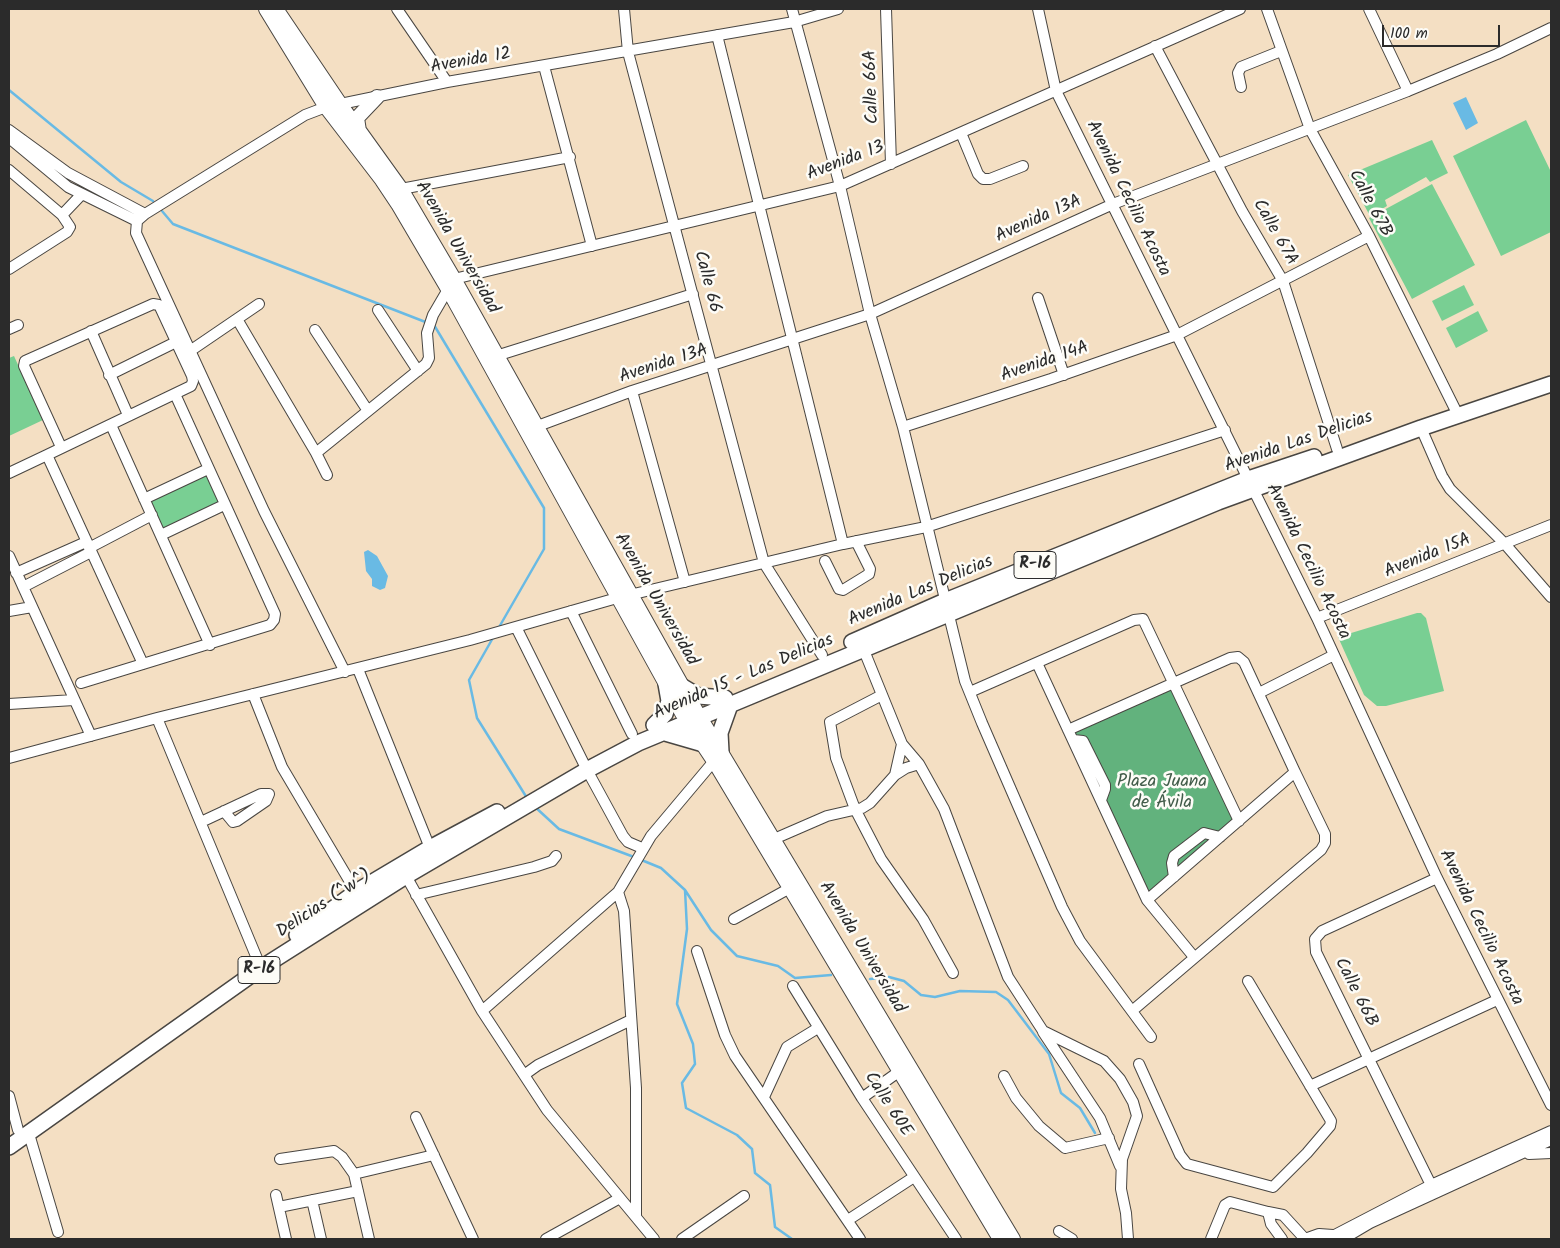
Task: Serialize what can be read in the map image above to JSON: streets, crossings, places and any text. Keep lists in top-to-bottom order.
{
  "streets": {
    "main road": [
      "Avenida Las Delicias",
      "R-16",
      "Avenida 15 - Las Delicias",
      "Delicias (^w^)"
    ],
    "street": [
      "Avenida 12",
      "Calle 66A",
      "Avenida 13",
      "Avenida Cecilio Acosta",
      "Calle 67B",
      "Avenida 13A",
      "Calle 67A",
      "Avenida Universidad",
      "Calle 66",
      "Avenida 14A",
      "Avenida 15A",
      "Calle 66B",
      "Calle 60E"
    ]
  },
  "crossings": [
    ["Avenida 12", "Avenida Universidad"],
    ["Avenida 12", "Calle 66"],
    ["Calle 66A", "Avenida 13"],
    ["Avenida 13", "Avenida Cecilio Acosta"],
    ["Avenida 13", "Calle 67A"],
    ["Avenida 13", "Avenida Universidad"],
    ["Avenida 13", "Calle 66"],
    ["Avenida Cecilio Acosta", "Avenida 13A"],
    ["Avenida Cecilio Acosta", "Avenida 14A"],
    ["Avenida Cecilio Acosta", "Avenida Las Delicias"],
    ["Avenida Cecilio Acosta", "Avenida 15A"],
    ["Avenida Cecilio Acosta", "R-16"],
    ["Avenida Cecilio Acosta", "Calle 66B"],
    ["Calle 67B", "Avenida 13A"],
    ["Calle 67B", "Avenida 14A"],
    ["Calle 67B", "Avenida Las Delicias"],
    ["Avenida 13A", "Calle 67A"],
    ["Avenida 13A", "Avenida Universidad"],
    ["Avenida 13A", "Calle 66"],
    ["Calle 67A", "Avenida 14A"],
    ["Calle 67A", "Avenida Las Delicias"],
    ["Avenida Universidad", "Avenida Las Delicias"],
    ["Calle 66", "Avenida Las Delicias"],
    ["Avenida Las Delicias", "R-16"],
    ["Avenida Las Delicias", "Avenida 15 - Las Delicias"],
    ["Avenida Las Delicias", "Delicias (^w^)"]
  ],
  "parks": ["Plaza Juana de Ávila"],
  "scale_bar": "100 m"
}
